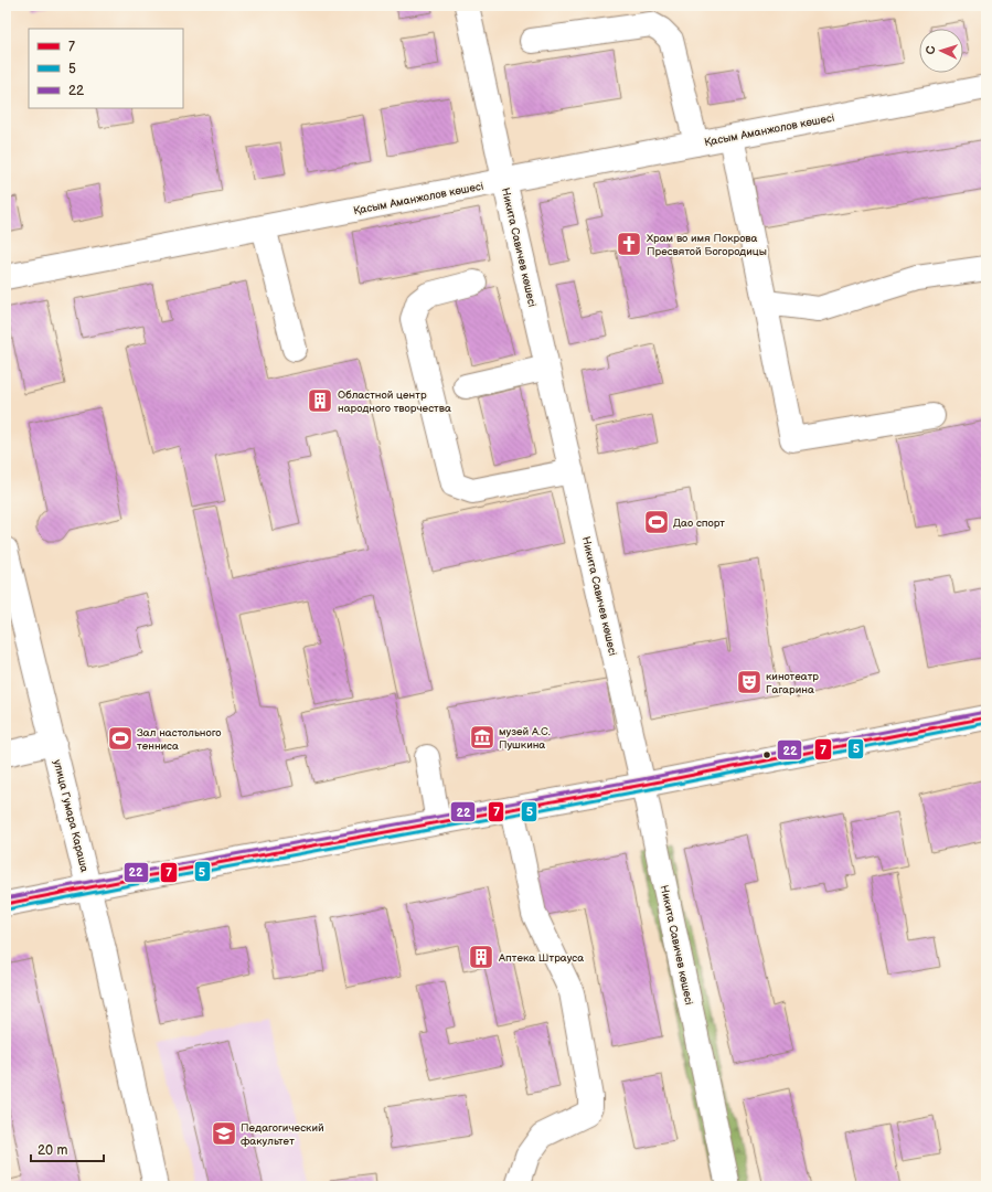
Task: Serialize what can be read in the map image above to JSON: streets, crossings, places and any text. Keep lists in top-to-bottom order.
{
  "streets": {
    "street": ["Қасым Аманжолов көшесі", "Никита Савичев көшесі", "улица Гумара Караша"]
  },
  "crossings": [
    ["Қасым Аманжолов көшесі", "Никита Савичев көшесі"]
  ],
  "places": {
    "church": ["Храм во имя Покрова Пресвятой Богородицы"],
    "building": ["Областной центр народного творчества", "Аптека Штрауса"],
    "sports": ["Дао спорт", "Зал настольного тенниса"],
    "theatre": ["кинотеатр Гагарина"],
    "museum": ["музей А.С. Пушкина"],
    "school or university": ["Педагогический факультет"]
  },
  "lines": ["transit line 22", "transit line 7", "transit line 5"],
  "legend": ["7", "5", "22"],
  "scale_bar": "20 m",
  "north": "left"
}
